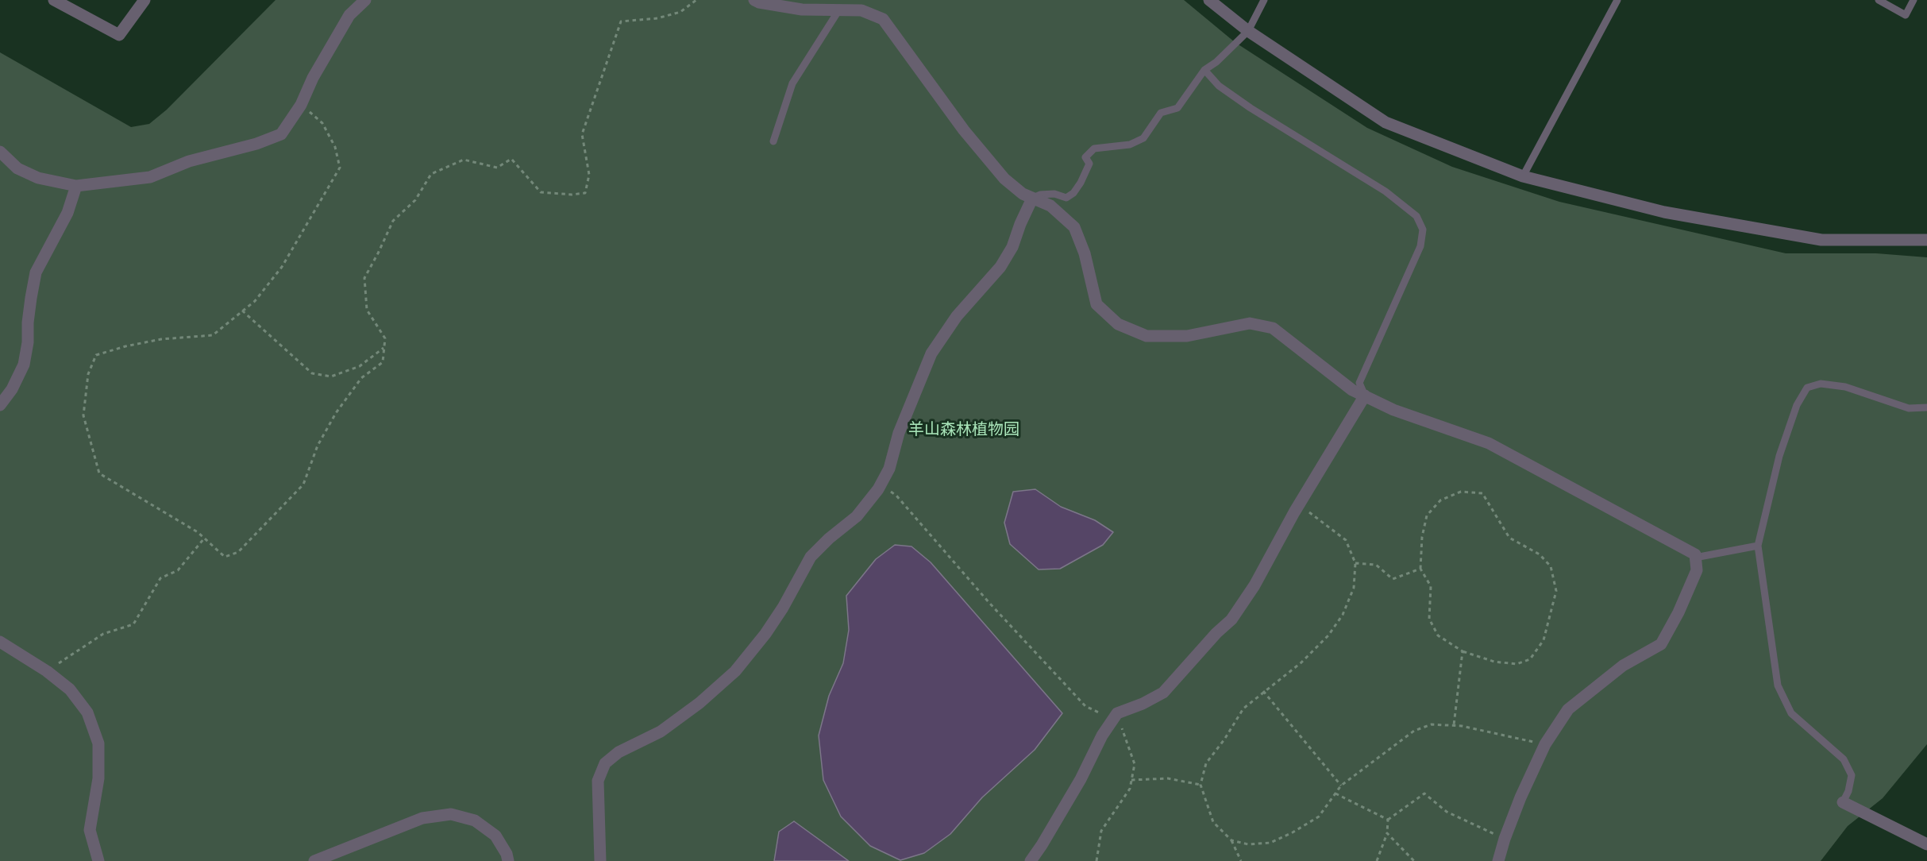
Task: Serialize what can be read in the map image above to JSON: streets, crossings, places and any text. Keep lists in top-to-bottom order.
{
  "parks": ["羊山森林植物园"]
}
